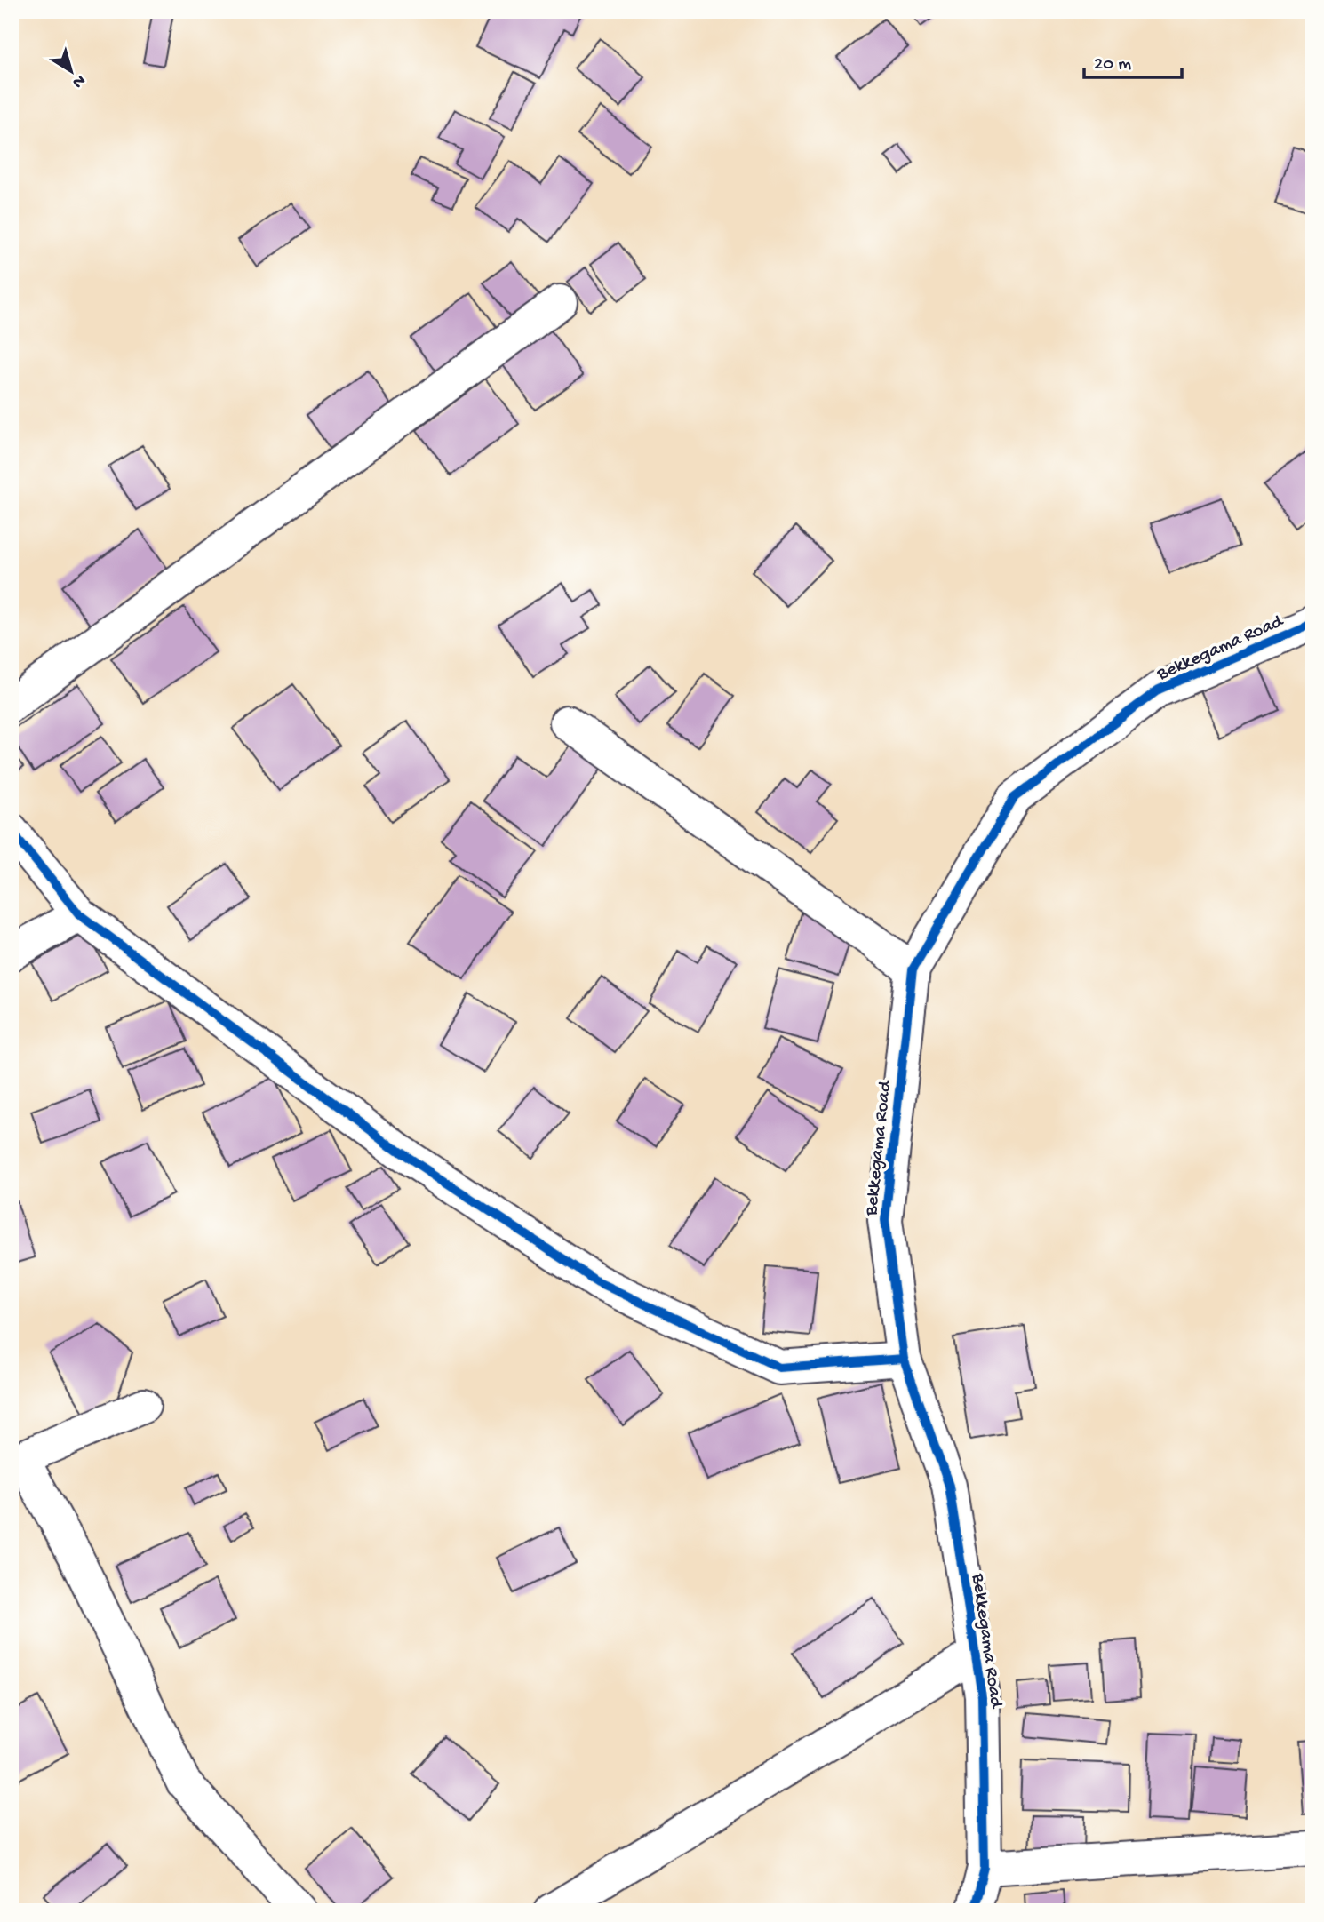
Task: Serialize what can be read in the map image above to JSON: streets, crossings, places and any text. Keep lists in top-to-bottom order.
{
  "streets": {
    "street": ["Bekkegama Road"]
  },
  "scale_bar": "20 m",
  "north": "bottom right"
}
